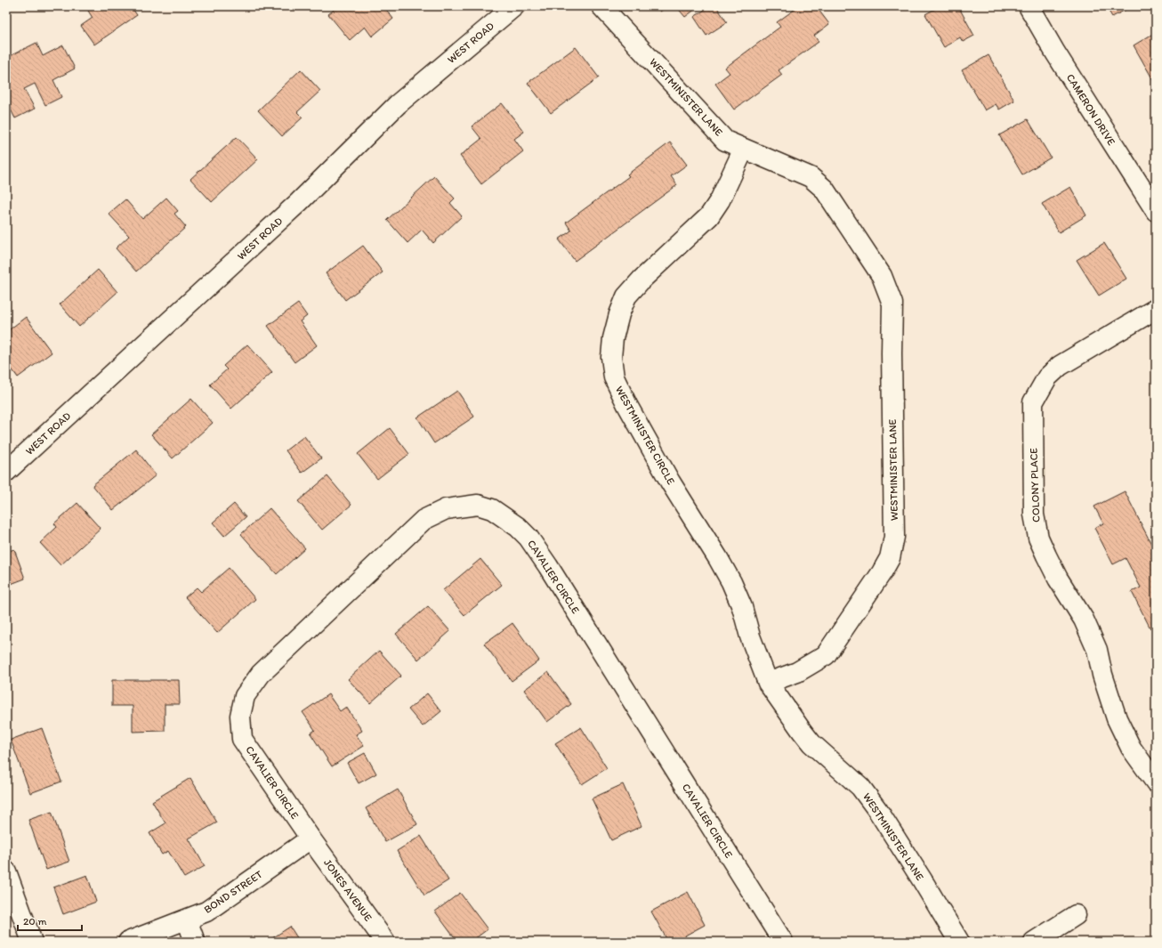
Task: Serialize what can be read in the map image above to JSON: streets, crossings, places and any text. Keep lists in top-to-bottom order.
{
  "streets": {
    "street": [
      "WEST ROAD",
      "WESTMINISTER LANE",
      "CAMERON DRIVE",
      "WESTMINISTER CIRCLE",
      "COLONY PLACE",
      "CAVALIER CIRCLE",
      "JONES AVENUE",
      "BOND STREET"
    ]
  },
  "crossings": [
    ["WESTMINISTER LANE", "WESTMINISTER CIRCLE"],
    ["CAVALIER CIRCLE", "JONES AVENUE"],
    ["CAVALIER CIRCLE", "BOND STREET"],
    ["JONES AVENUE", "BOND STREET"]
  ],
  "scale_bar": "20 m"
}
